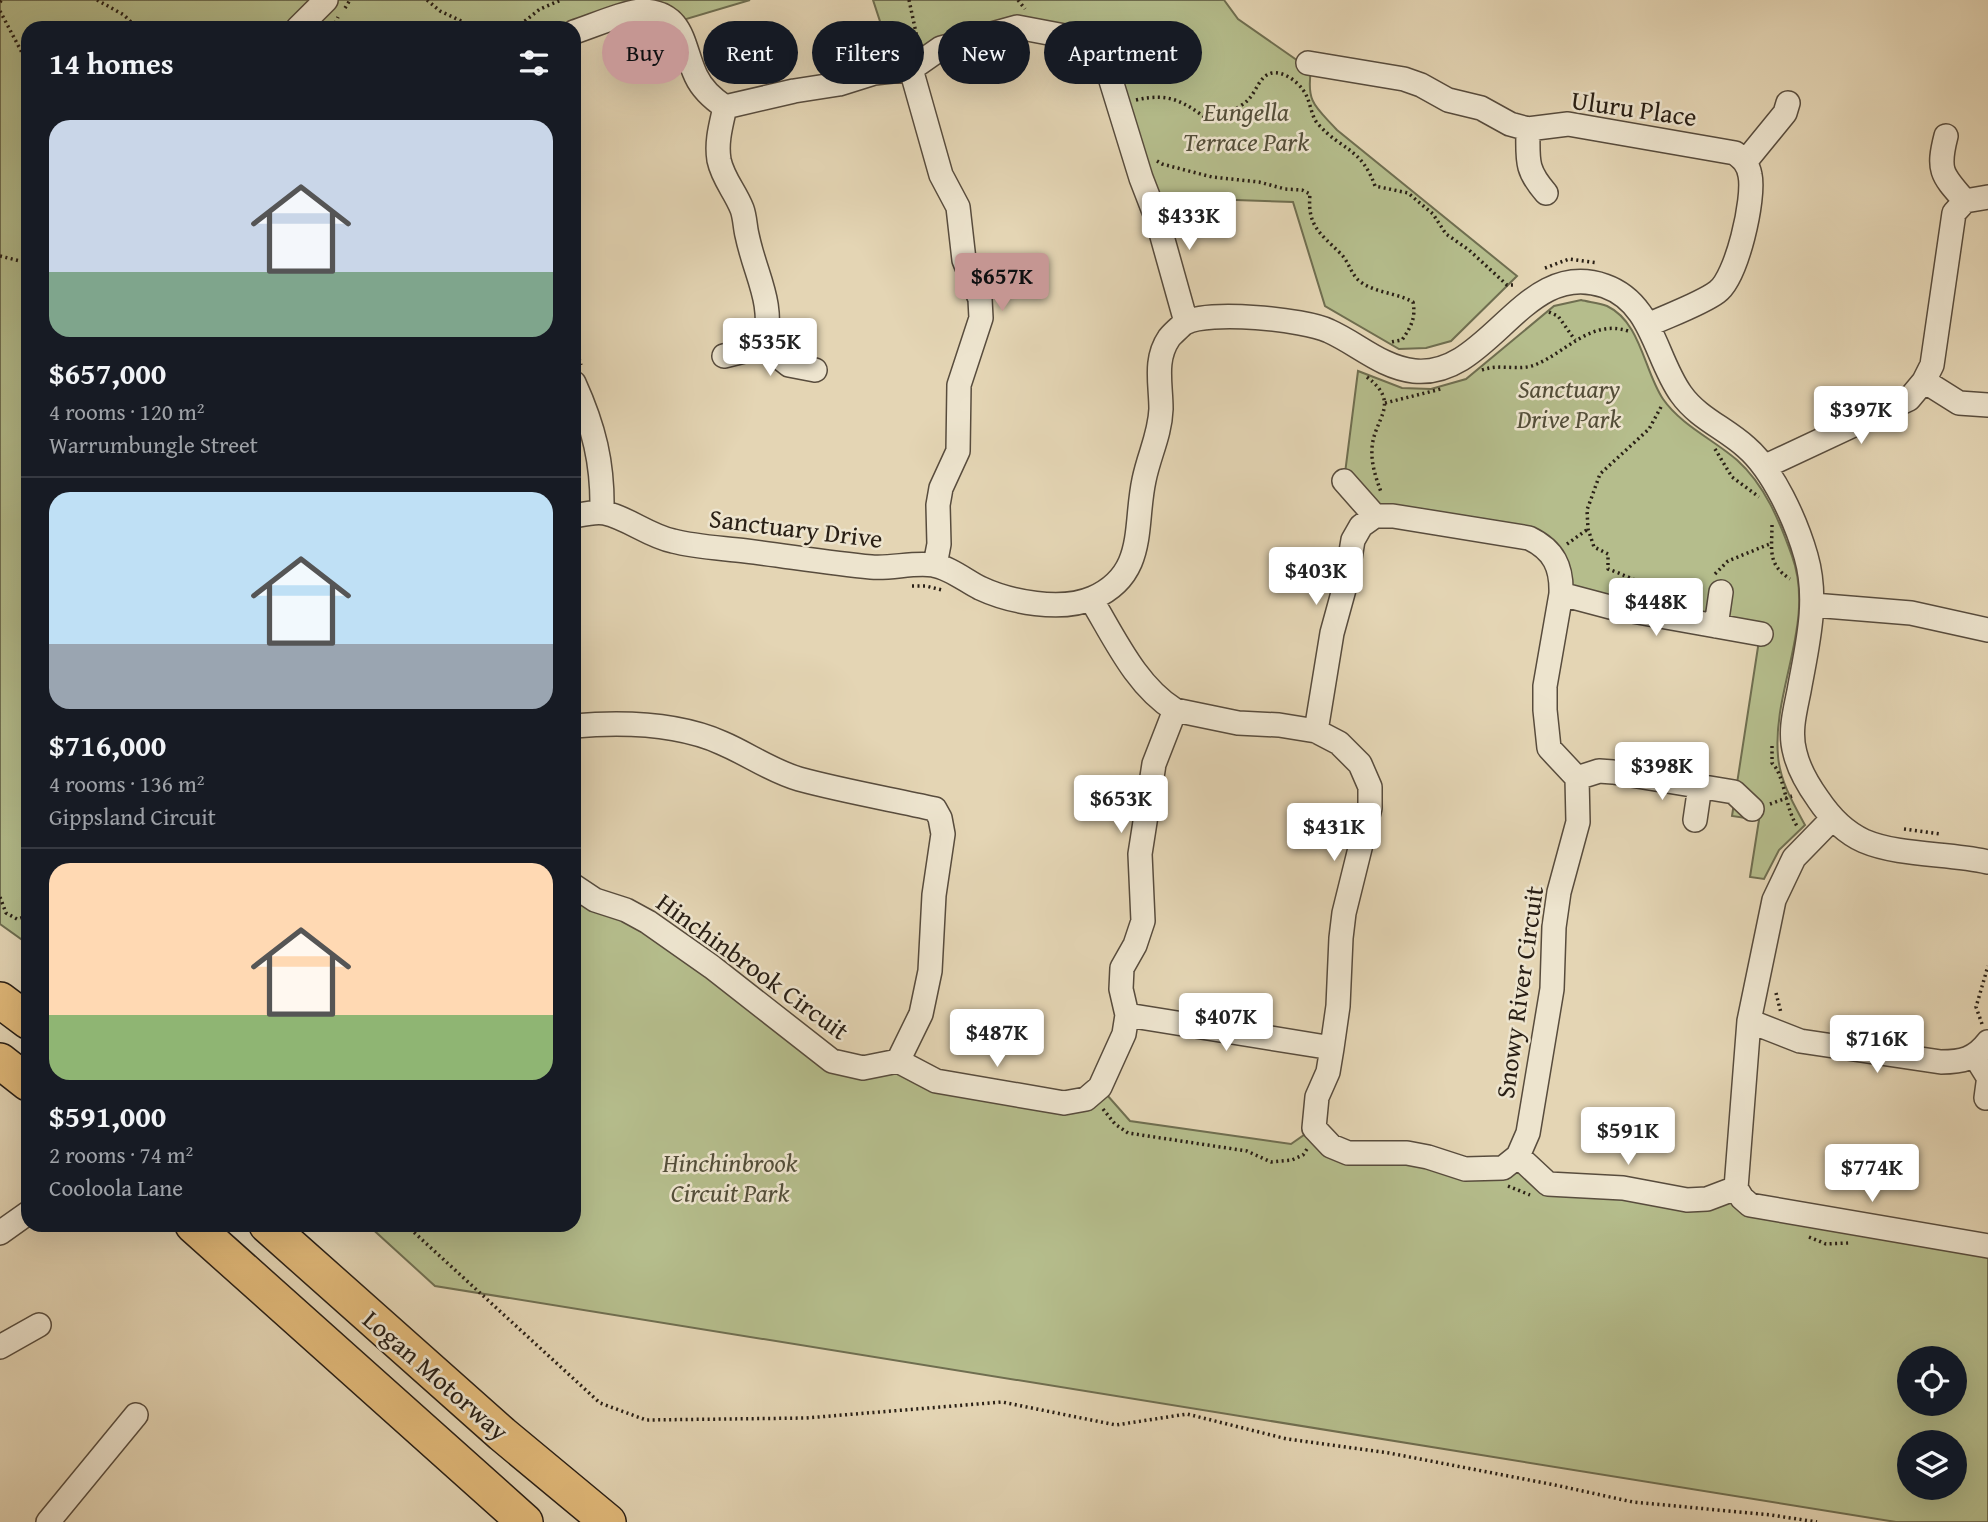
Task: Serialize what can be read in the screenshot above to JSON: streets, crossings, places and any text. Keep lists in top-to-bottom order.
{
  "streets": {
    "highway": ["Logan Motorway"],
    "street": [
      "Uluru Place",
      "Sanctuary Drive",
      "Hinchinbrook Circuit",
      "Snowy River Circuit"
    ]
  },
  "parks": ["Eungella Terrace Park", "Sanctuary Drive Park", "Hinchinbrook Circuit Park"],
  "page": {
    "chip": [
      "Buy",
      "Rent",
      "Filters",
      "New",
      "Apartment"
    ],
    "heading": "14 homes",
    "list": [
      {
        "name": "$657,000",
        "note": "4 rooms · 120 m² · Warrumbungle Street"
      },
      {
        "name": "$716,000",
        "note": "4 rooms · 136 m² · Gippsland Circuit"
      },
      {
        "name": "$591,000",
        "note": "2 rooms · 74 m² · Cooloola Lane"
      }
    ],
    "price": [
      "$433K",
      "$657K",
      "$535K",
      "$397K",
      "$403K",
      "$448K",
      "$398K",
      "$653K",
      "$431K",
      "$407K",
      "$487K",
      "$716K",
      "$591K",
      "$774K"
    ]
  }
}
